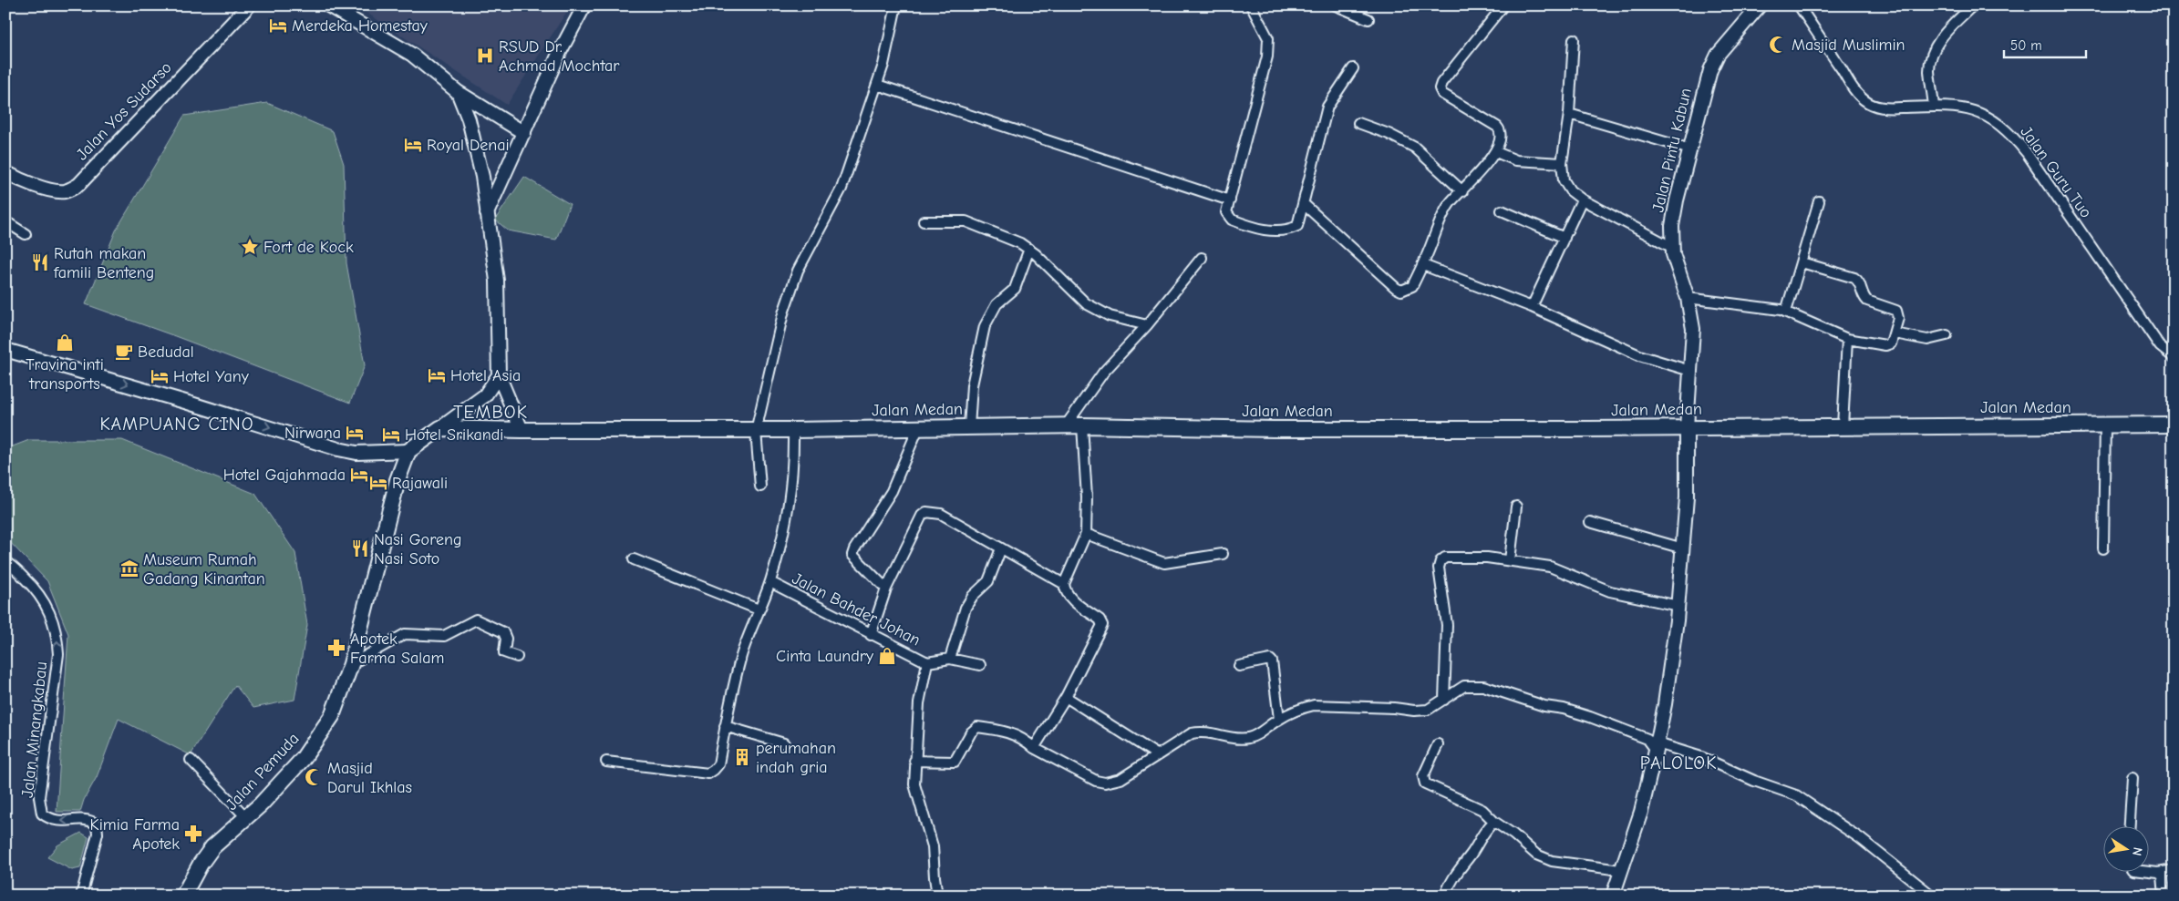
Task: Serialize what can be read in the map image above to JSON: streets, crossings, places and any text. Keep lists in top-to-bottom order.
{
  "streets": {
    "main road": ["Jalan Medan", "Jalan Pemuda"],
    "street": [
      "Jalan Yos Sudarso",
      "Jalan Pintu Kabun",
      "Jalan Guru Tuo",
      "Jalan Bahder Johan",
      "Jalan Minangkabau"
    ]
  },
  "crossings": [
    ["Jalan Pintu Kabun", "Jalan Medan"],
    ["Jalan Medan", "Jalan Bahder Johan"]
  ],
  "one_way": ["Jalan Minangkabau"],
  "districts": ["TEMBOK", "KAMPUANG CINO", "PALOLOK"],
  "places": {
    "hotel": [
      "Merdeka Homestay",
      "Royal Denai",
      "Hotel Asia",
      "Hotel Yany",
      "Nirwana",
      "Hotel Srikandi",
      "Hotel Gajahmada",
      "Rajawali"
    ],
    "mosque": ["Masjid Muslimin", "Masjid Darul Ikhlas"],
    "hospital": ["RSUD Dr. Achmad Mochtar"],
    "place": ["Fort de Kock"],
    "restaurant": ["Rutah makan famili Benteng", "Nasi Goreng Nasi Soto"],
    "shop": ["Travina inti transports", "Cinta Laundry"],
    "cafe": ["Bedudal"],
    "museum": ["Museum Rumah Gadang Kinantan"],
    "pharmacy": ["Apotek Farma Salam", "Kimia Farma Apotek"],
    "building": ["perumahan indah gria"]
  },
  "scale_bar": "50 m",
  "north": "right"
}
